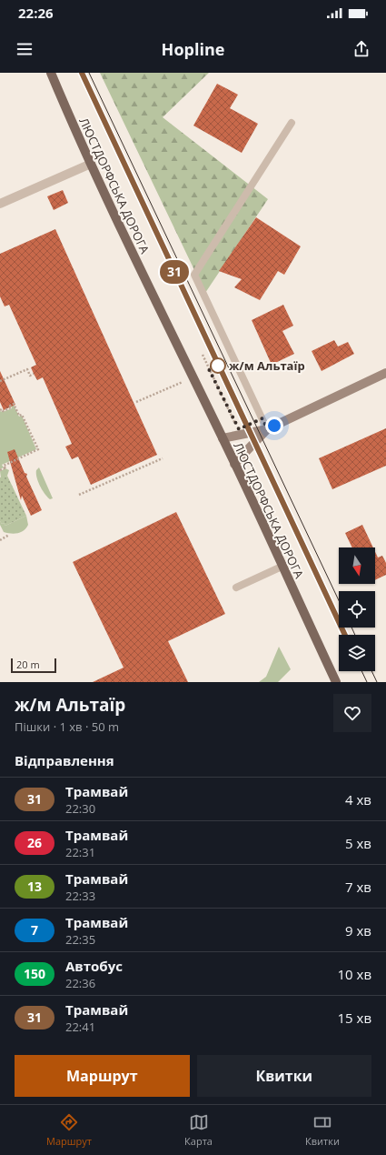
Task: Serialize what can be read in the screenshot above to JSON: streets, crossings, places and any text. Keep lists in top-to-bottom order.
{
  "streets": {
    "main road": ["ЛЮСТДОРФСЬКА ДОРОГА"]
  },
  "places": ["ж/м Альтаїр"],
  "lines": ["tram line 31"],
  "scale_bar": "20 m",
  "north": "bottom",
  "page": {
    "status": "22:26",
    "header": "Hopline",
    "on_map": "31",
    "scale": "20 m",
    "heading": [
      ["ж/м Альтаїр", "Пішки · 1 хв · 50 m"],
      "Відправлення"
    ],
    "list": [
      {
        "mark": "31",
        "name": "Трамвай",
        "note": "22:30",
        "value": "4 хв"
      },
      {
        "mark": "26",
        "name": "Трамвай",
        "note": "22:31",
        "value": "5 хв"
      },
      {
        "mark": "13",
        "name": "Трамвай",
        "note": "22:33",
        "value": "7 хв"
      },
      {
        "mark": "7",
        "name": "Трамвай",
        "note": "22:35",
        "value": "9 хв"
      },
      {
        "mark": "150",
        "name": "Автобус",
        "note": "22:36",
        "value": "10 хв"
      },
      {
        "mark": "31",
        "name": "Трамвай",
        "note": "22:41",
        "value": "15 хв"
      }
    ],
    "buttons": ["Маршрут", "Квитки"],
    "tabs": ["Маршрут", "Карта", "Квитки"]
  }
}
